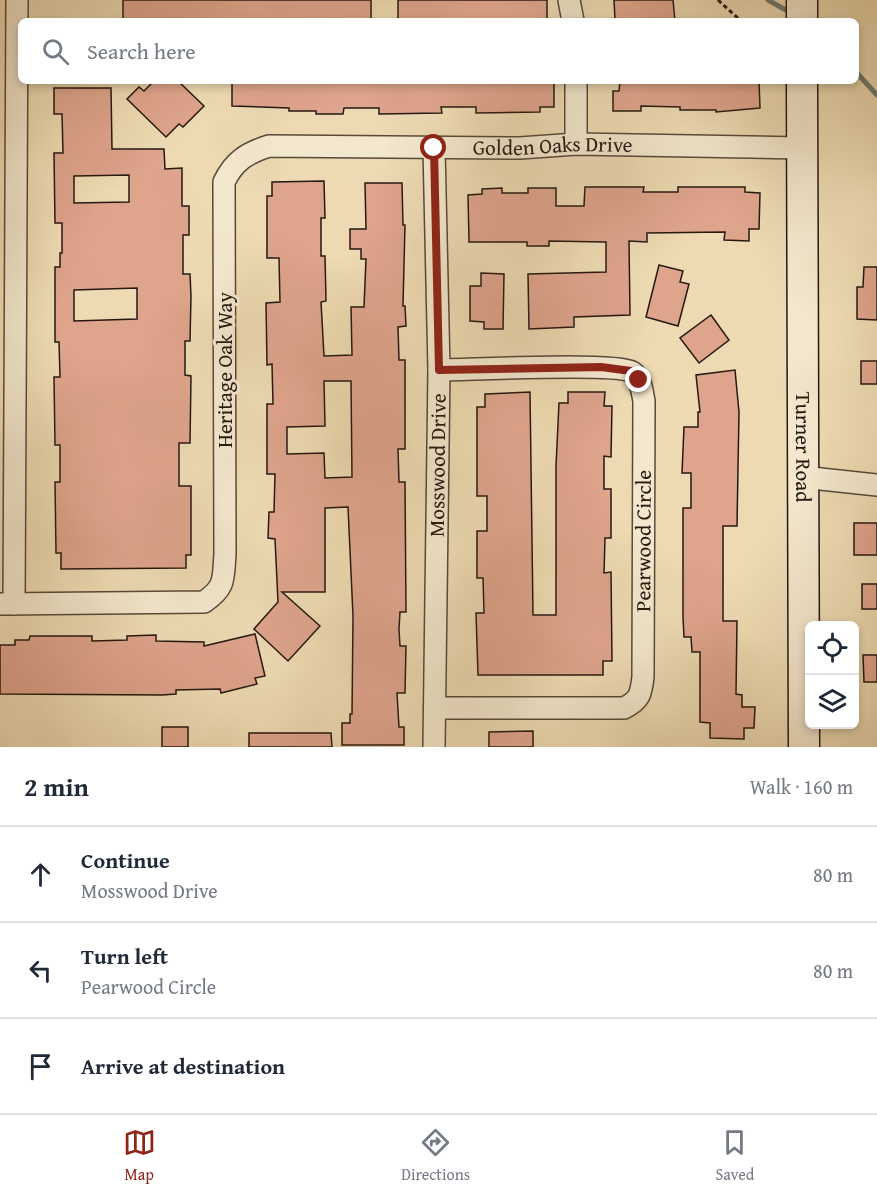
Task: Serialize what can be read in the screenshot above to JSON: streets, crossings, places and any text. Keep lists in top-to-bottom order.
{
  "streets": {
    "main road": ["Turner Road"],
    "street": [
      "Golden Oaks Drive",
      "Heritage Oak Way",
      "Mosswood Drive",
      "Pearwood Circle"
    ]
  },
  "crossings": [
    ["Golden Oaks Drive", "Heritage Oak Way"],
    ["Golden Oaks Drive", "Turner Road"],
    ["Golden Oaks Drive", "Mosswood Drive"],
    ["Mosswood Drive", "Pearwood Circle"]
  ],
  "page": {
    "search": "Search here",
    "heading": ["2 min", "Walk · 160 m"],
    "list": [
      ["Continue", "Mosswood Drive", "80 m"],
      ["Turn left", "Pearwood Circle", "80 m"],
      "Arrive at destination"
    ],
    "nav": ["Map", "Directions", "Saved"]
  }
}
